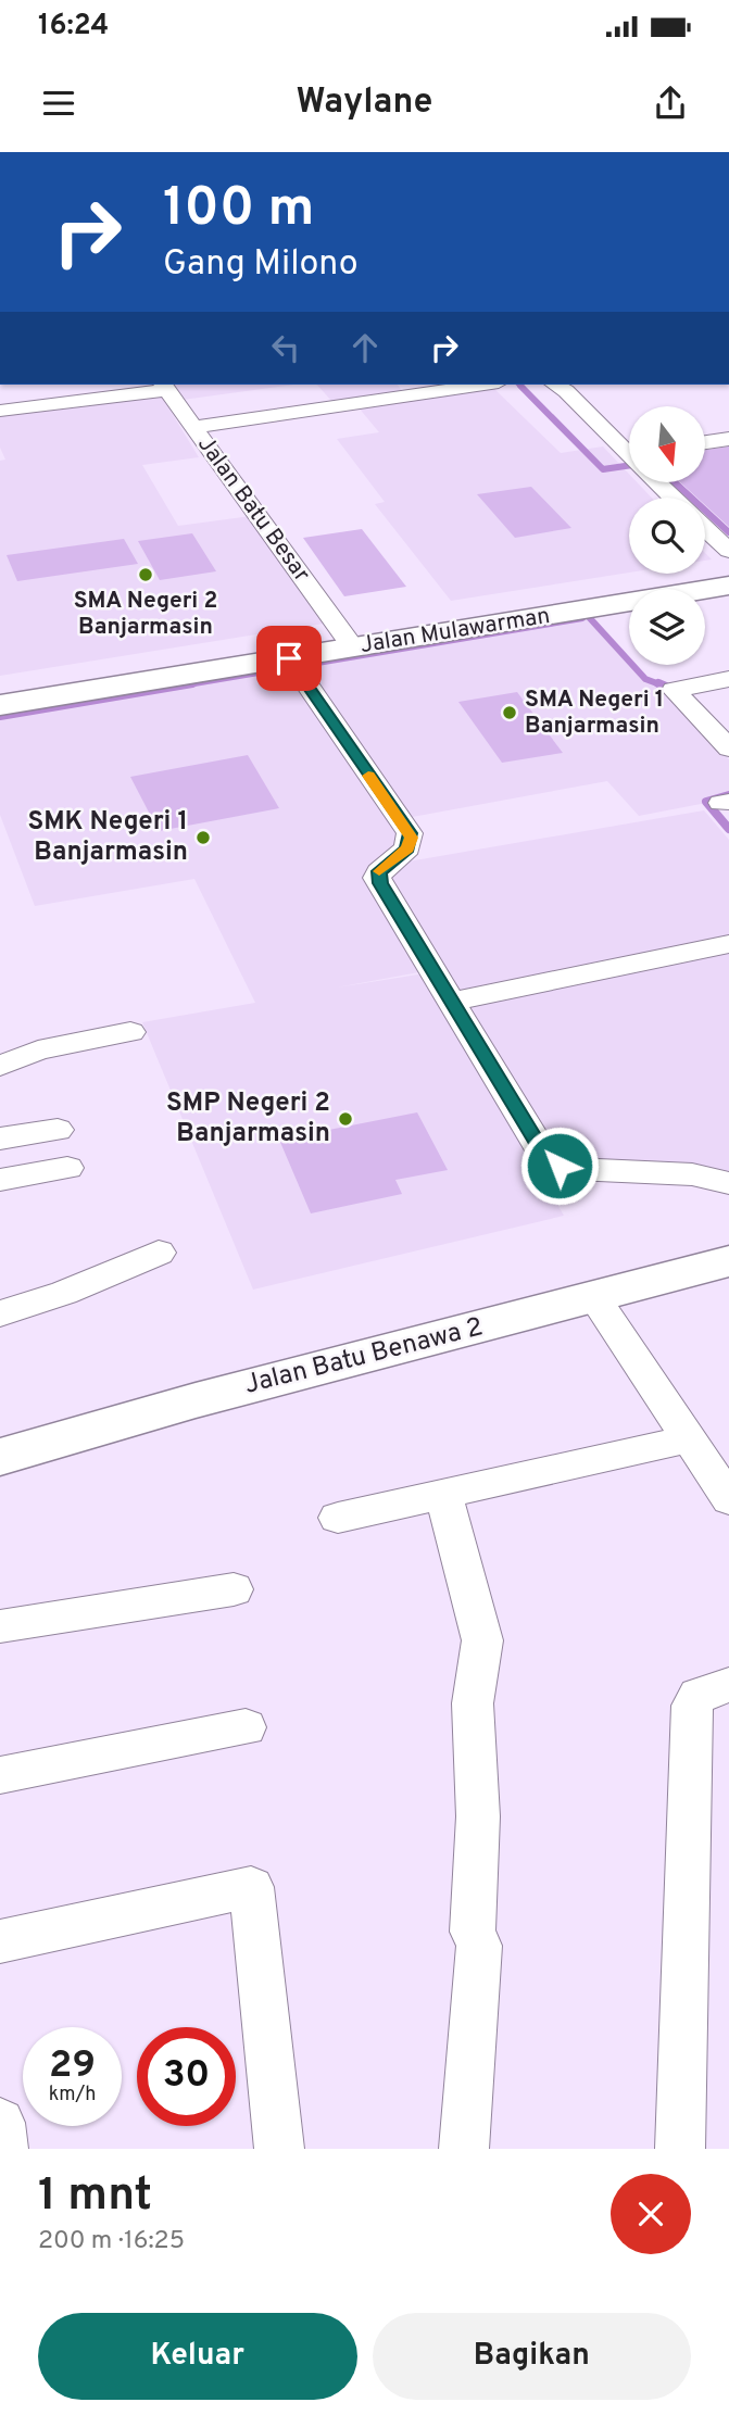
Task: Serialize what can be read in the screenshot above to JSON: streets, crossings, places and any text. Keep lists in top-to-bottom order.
{
  "streets": {
    "main road": ["Jalan Mulawarman", "Jalan Batu Benawa 2"],
    "street": ["Jalan Batu Besar"]
  },
  "crossings": [
    ["Jalan Batu Besar", "Jalan Mulawarman"]
  ],
  "places": [
    "SMA Negeri 2 Banjarmasin",
    "SMA Negeri 1 Banjarmasin",
    "SMK Negeri 1 Banjarmasin",
    "SMP Negeri 2 Banjarmasin"
  ],
  "north": "bottom",
  "page": {
    "status": "16:24",
    "header": "Waylane",
    "turn": ["100 m", "Gang Milono"],
    "speed": "29 km/h",
    "limit": "30",
    "heading": ["1 mnt", "200 m · 16:25"],
    "buttons": ["Keluar", "Bagikan"]
  }
}
